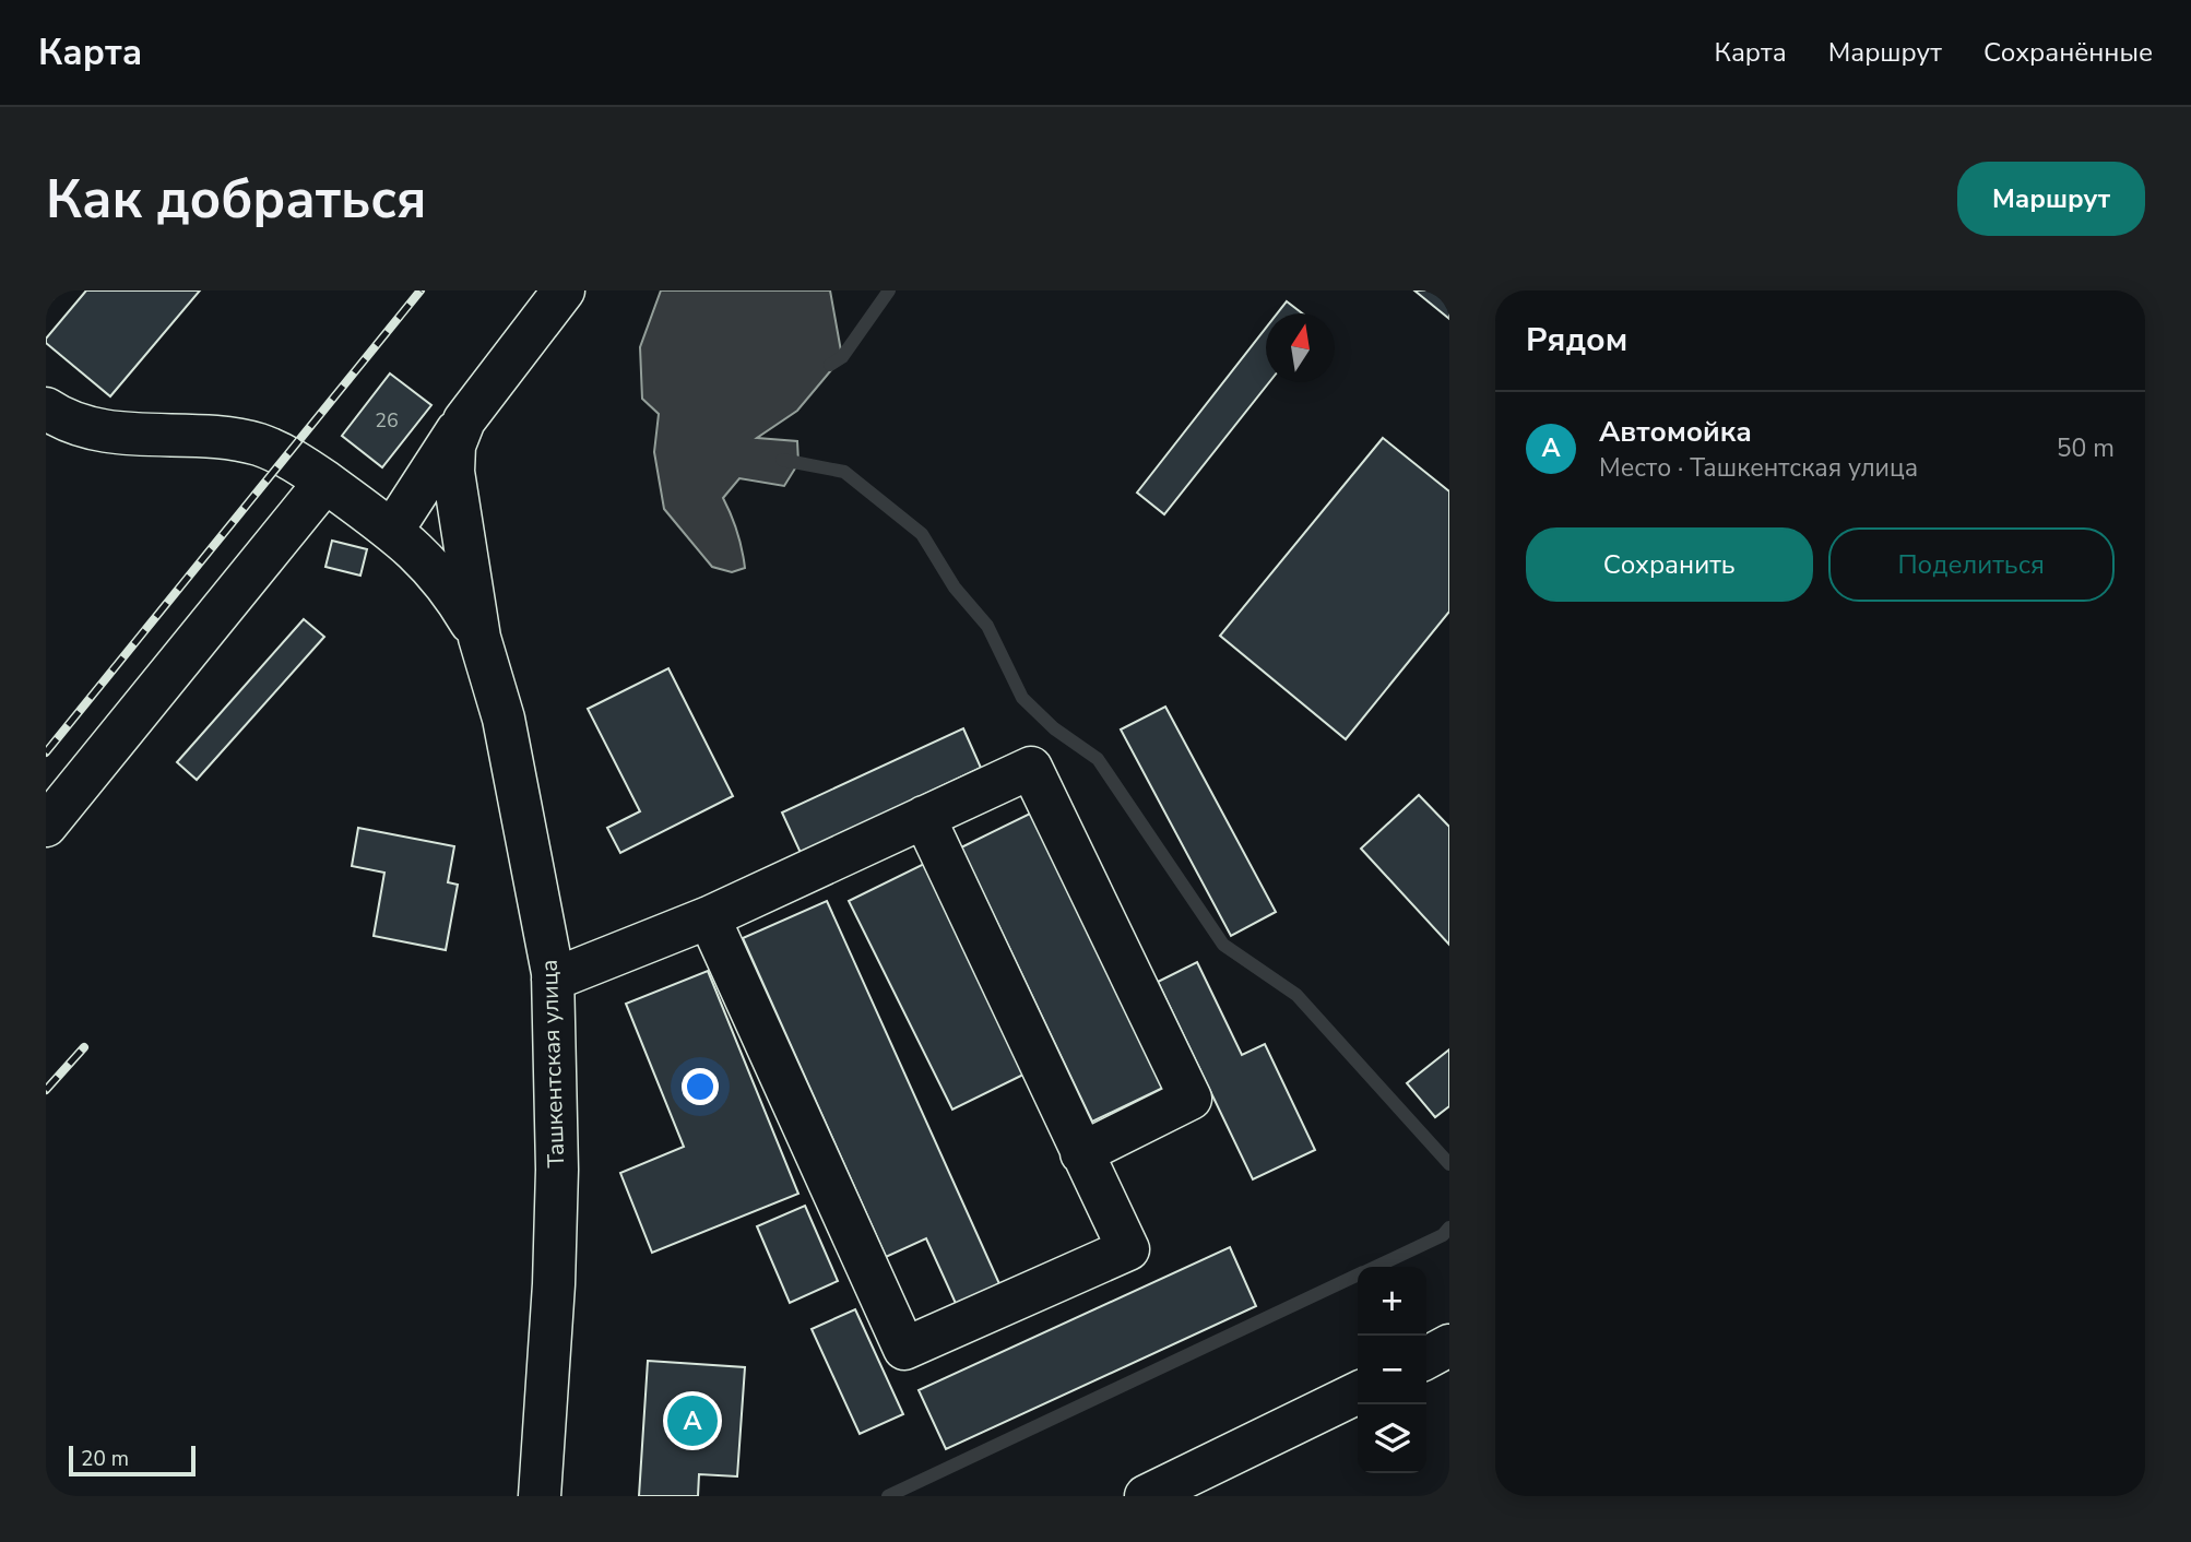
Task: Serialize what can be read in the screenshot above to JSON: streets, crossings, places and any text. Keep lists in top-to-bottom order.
{
  "streets": {
    "street": ["Ташкентская улица"]
  },
  "house_numbers": ["26"],
  "scale_bar": "20 m",
  "north": "top",
  "page": {
    "header": "Карта",
    "nav": ["Карта", "Маршрут", "Сохранённые"],
    "buttons": [
      "Маршрут",
      ["Сохранить", "Поделиться"]
    ],
    "title": "Как добраться",
    "heading": "Рядом",
    "list": [
      {
        "mark": "A",
        "name": "Автомойка",
        "note": "Место · Ташкентская улица",
        "value": "50 m"
      }
    ],
    "map_buttons": ["+", "−"],
    "pins": "A",
    "scale": "20 m"
  }
}
